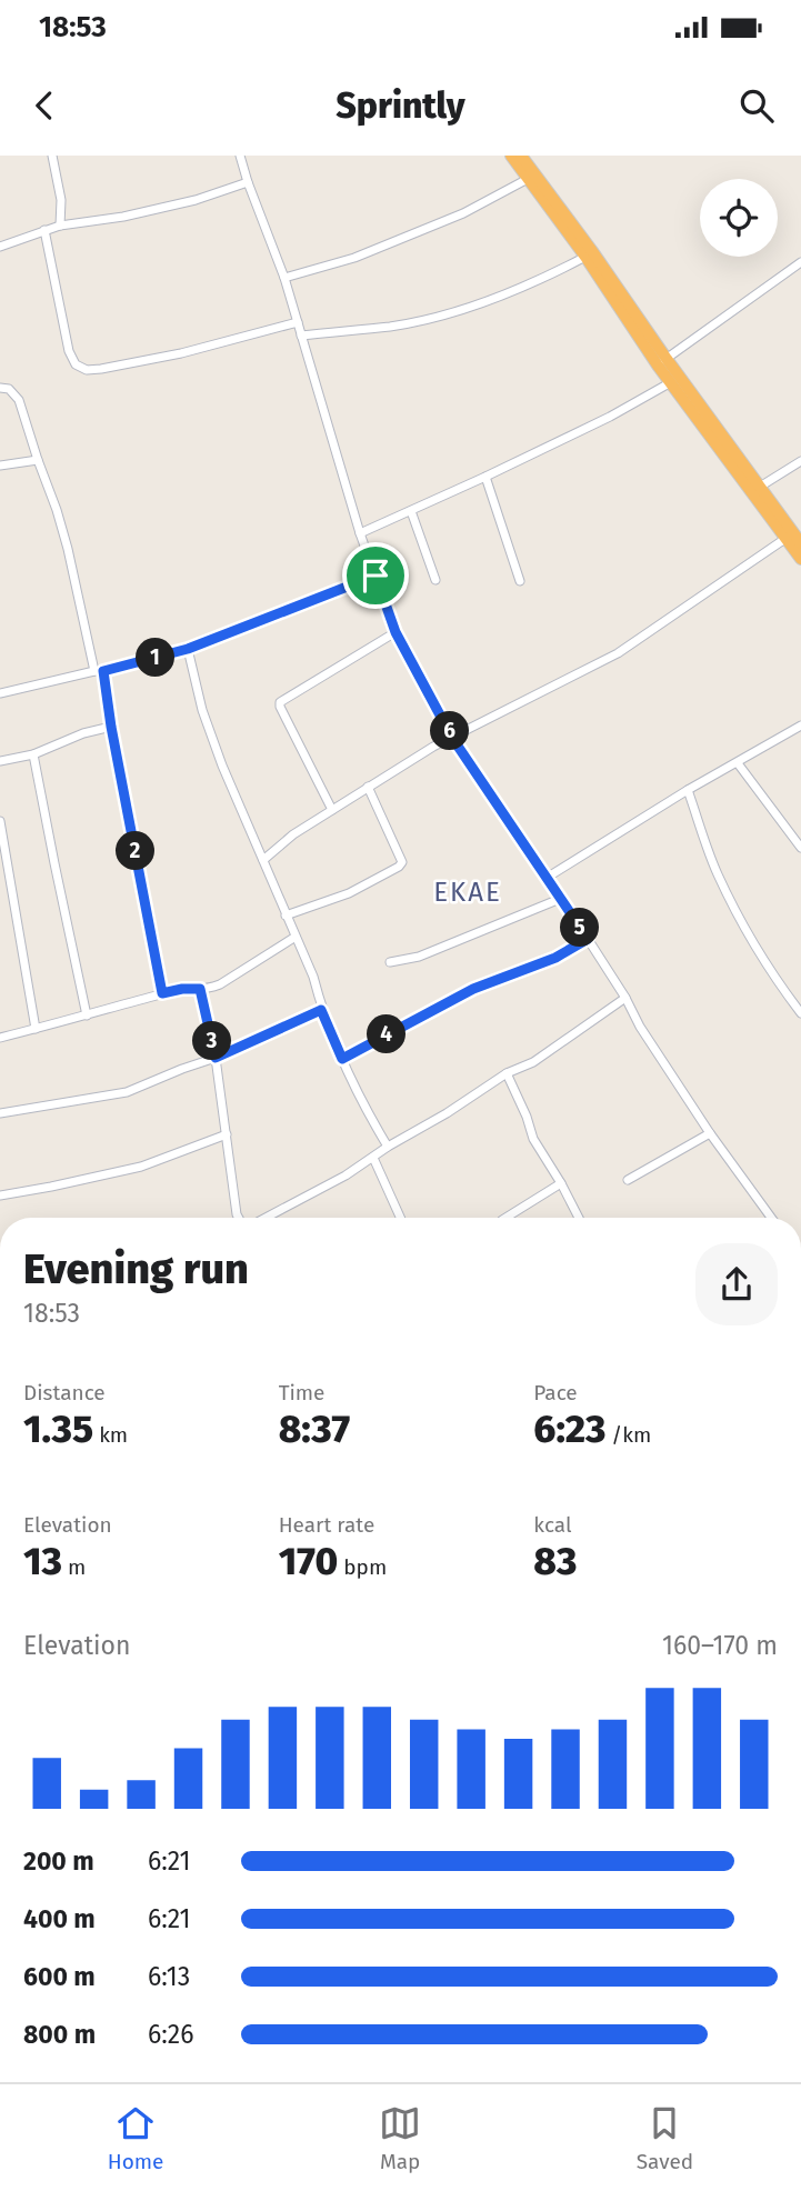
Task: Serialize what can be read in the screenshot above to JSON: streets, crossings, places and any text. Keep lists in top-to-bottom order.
{
  "districts": ["EKAE"],
  "page": {
    "status": "18:53",
    "header": "Sprintly",
    "pins": [
      "1",
      "6",
      "2",
      "5",
      "4",
      "3"
    ],
    "heading": ["Evening run", "18:53"],
    "stats": [
      ["Distance", "1.35 km"],
      ["Time", "8:37"],
      ["Pace", "6:23 /km"],
      ["Elevation", "13 m"],
      ["Heart rate", "170 bpm"],
      ["kcal", "83"]
    ],
    "chart": ["Elevation", "160–170 m"],
    "list": [
      {
        "name": "200 m",
        "note": "6:21"
      },
      {
        "name": "400 m",
        "note": "6:21"
      },
      {
        "name": "600 m",
        "note": "6:13"
      },
      {
        "name": "800 m",
        "note": "6:26"
      }
    ],
    "tabs": ["Home", "Map", "Saved"]
  }
}
